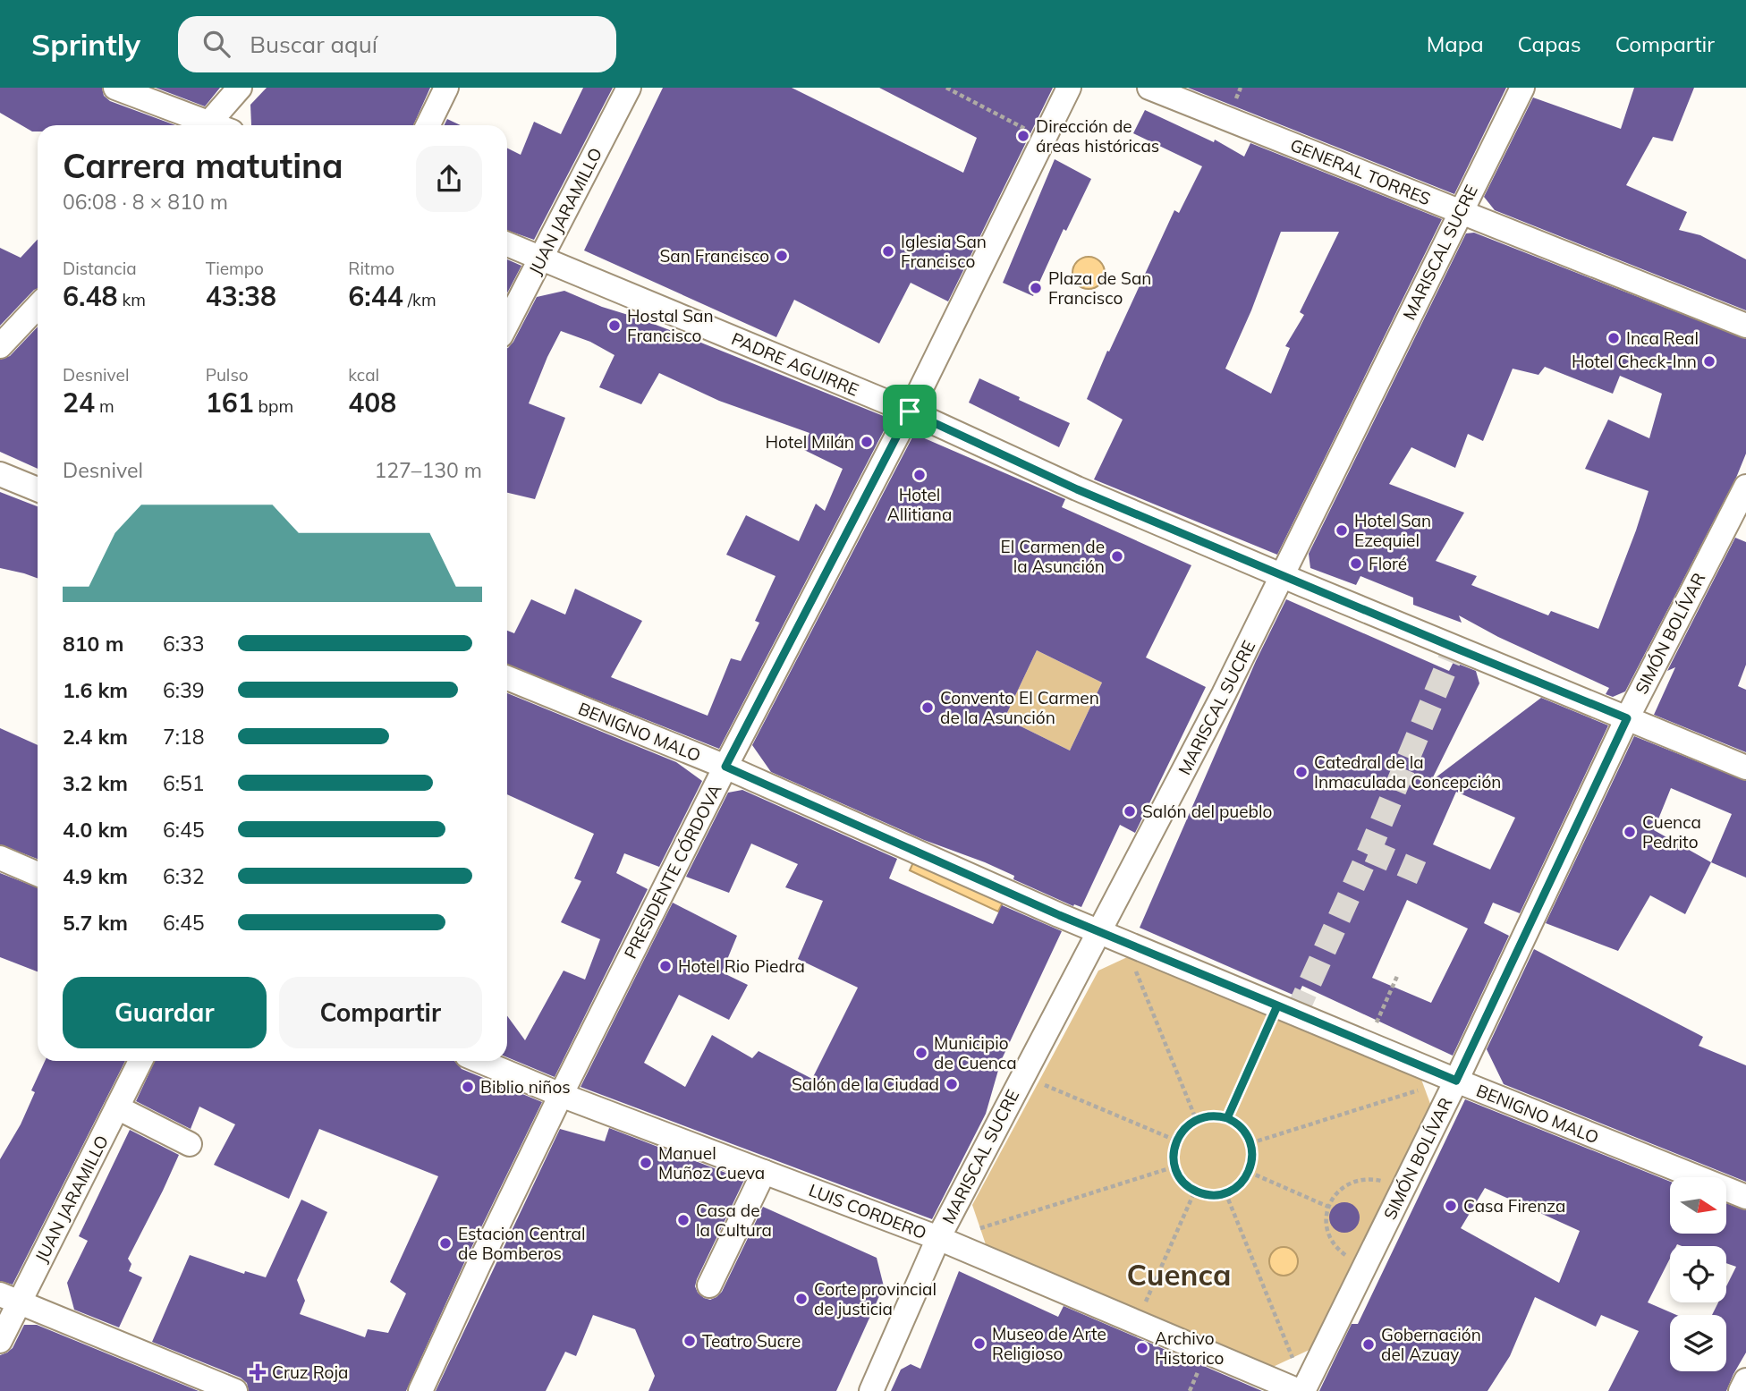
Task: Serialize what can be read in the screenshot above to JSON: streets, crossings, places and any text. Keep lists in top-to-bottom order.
{
  "streets": {
    "street": [
      "GENERAL TORRES",
      "JUAN JARAMILLO",
      "MARISCAL SUCRE",
      "PADRE AGUIRRE",
      "SIMÓN BOLÍVAR",
      "BENIGNO MALO",
      "PRESIDENTE CÓRDOVA",
      "LUIS CORDERO"
    ]
  },
  "crossings": [
    ["GENERAL TORRES", "MARISCAL SUCRE"],
    ["JUAN JARAMILLO", "PADRE AGUIRRE"],
    ["MARISCAL SUCRE", "PADRE AGUIRRE"],
    ["MARISCAL SUCRE", "BENIGNO MALO"],
    ["MARISCAL SUCRE", "LUIS CORDERO"],
    ["PADRE AGUIRRE", "SIMÓN BOLÍVAR"],
    ["PADRE AGUIRRE", "PRESIDENTE CÓRDOVA"],
    ["SIMÓN BOLÍVAR", "BENIGNO MALO"],
    ["SIMÓN BOLÍVAR", "LUIS CORDERO"],
    ["BENIGNO MALO", "PRESIDENTE CÓRDOVA"],
    ["PRESIDENTE CÓRDOVA", "LUIS CORDERO"]
  ],
  "districts": ["Cuenca"],
  "places": {
    "other": [
      "Dirección de áreas históricas",
      "Iglesia San Francisco",
      "San Francisco",
      "Plaza de San Francisco",
      "Hostal San Francisco",
      "Inca Real",
      "Hotel Check-Inn",
      "Hotel Milán",
      "Hotel Allitiana",
      "Hotel San Ezequiel",
      "El Carmen de la Asunción",
      "Floré",
      "Convento El Carmen de la Asunción",
      "Catedral de la Inmaculada Concepción",
      "Salón del pueblo",
      "Cuenca Pedrito",
      "Hotel Rio Piedra",
      "Municipio de Cuenca",
      "Salón de la Ciudad",
      "Biblio niños",
      "Manuel Muñoz Cueva",
      "Casa Firenza",
      "Casa de la Cultura",
      "Estacion Central de Bomberos",
      "Corte provincial de justicia",
      "Teatro Sucre",
      "Museo de Arte Religioso",
      "Gobernación del Azuay",
      "Archivo Historico"
    ],
    "health": ["Cruz Roja"]
  },
  "north": "right",
  "page": {
    "header": "Sprintly",
    "search": "Buscar aquí",
    "nav": ["Mapa", "Capas", "Compartir"],
    "heading": ["Carrera matutina", "06:08 · 8 × 810 m"],
    "stats": [
      ["Distancia", "6.48 km"],
      ["Tiempo", "43:38"],
      ["Ritmo", "6:44 /km"],
      ["Desnivel", "24 m"],
      ["Pulso", "161 bpm"],
      ["kcal", "408"]
    ],
    "chart": ["Desnivel", "127–130 m"],
    "list": [
      {
        "name": "810 m",
        "note": "6:33"
      },
      {
        "name": "1.6 km",
        "note": "6:39"
      },
      {
        "name": "2.4 km",
        "note": "7:18"
      },
      {
        "name": "3.2 km",
        "note": "6:51"
      },
      {
        "name": "4.0 km",
        "note": "6:45"
      },
      {
        "name": "4.9 km",
        "note": "6:32"
      },
      {
        "name": "5.7 km",
        "note": "6:45"
      }
    ],
    "buttons": ["Guardar", "Compartir"]
  }
}
